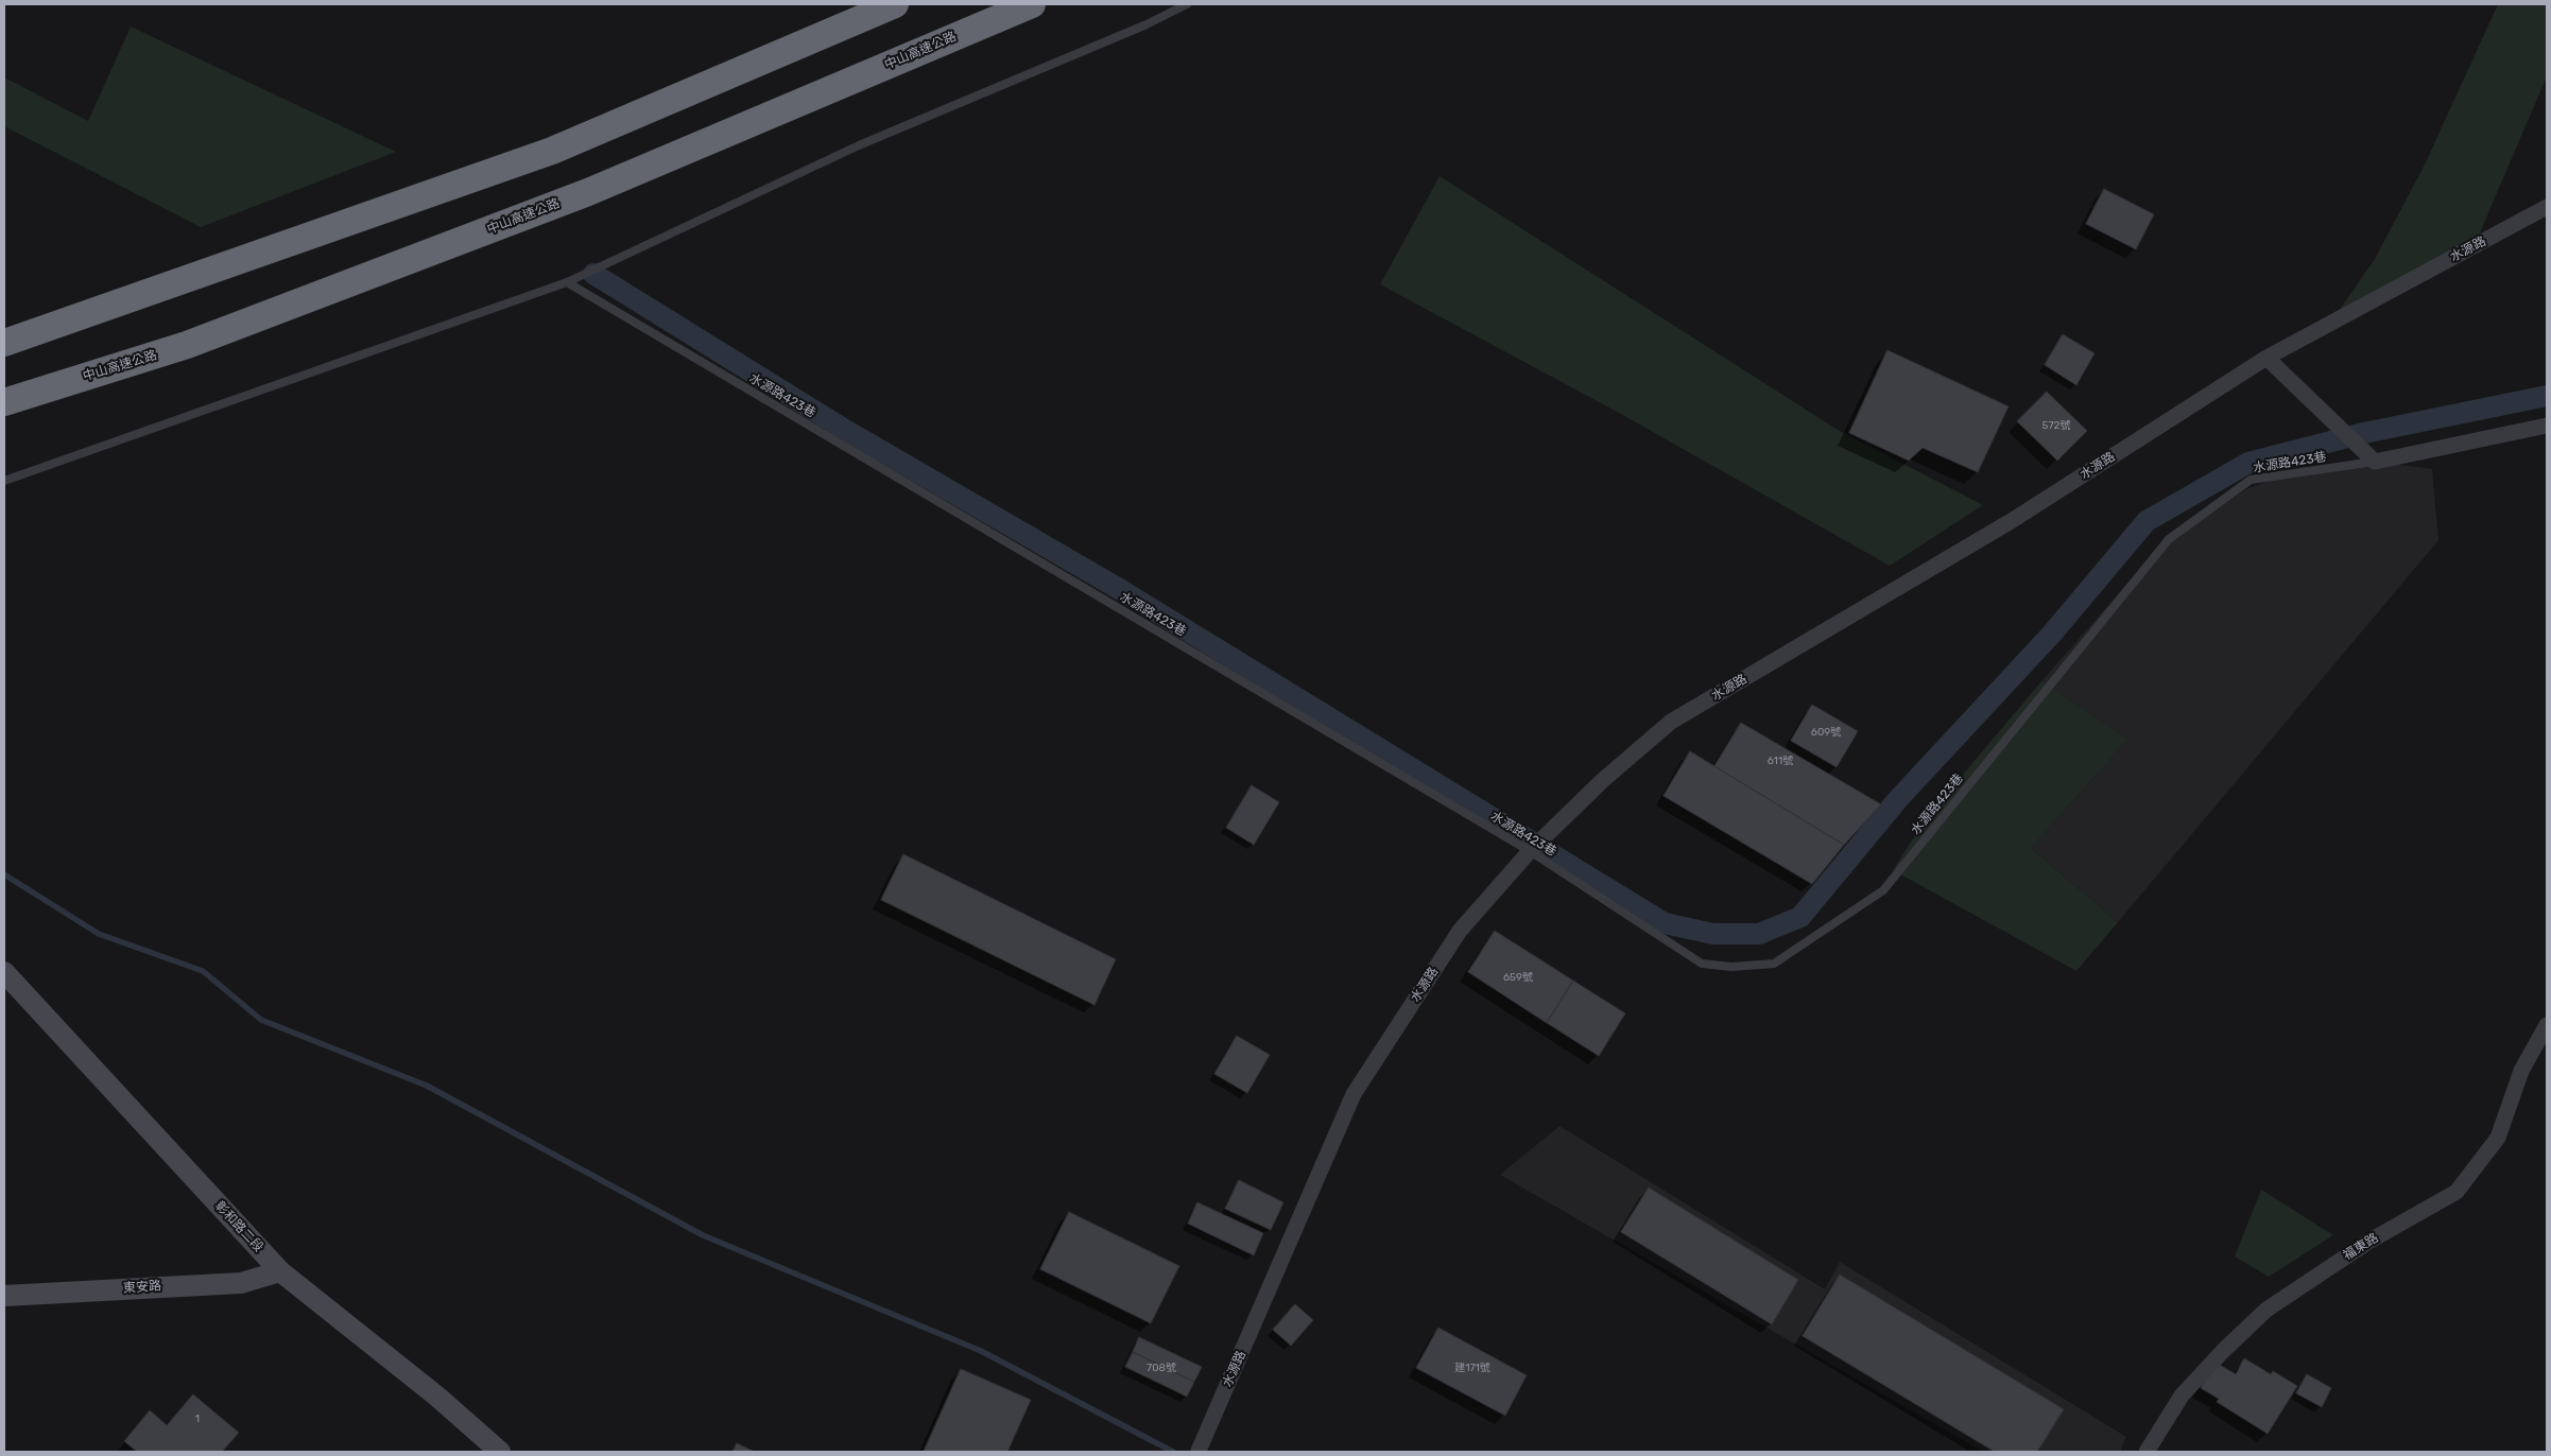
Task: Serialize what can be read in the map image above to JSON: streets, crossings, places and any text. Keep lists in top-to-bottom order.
{
  "streets": {
    "highway": ["中山高速公路"],
    "street": [
      "水源路",
      "彰和路二段",
      "福東路",
      "東安路"
    ],
    "lane": ["水源路423巷"]
  },
  "crossings": [
    ["水源路", "水源路423巷"],
    ["彰和路二段", "東安路"]
  ],
  "house_numbers": [
    "572號",
    "609號",
    "611號",
    "659號",
    "708號",
    "建171號",
    "1"
  ]
}
